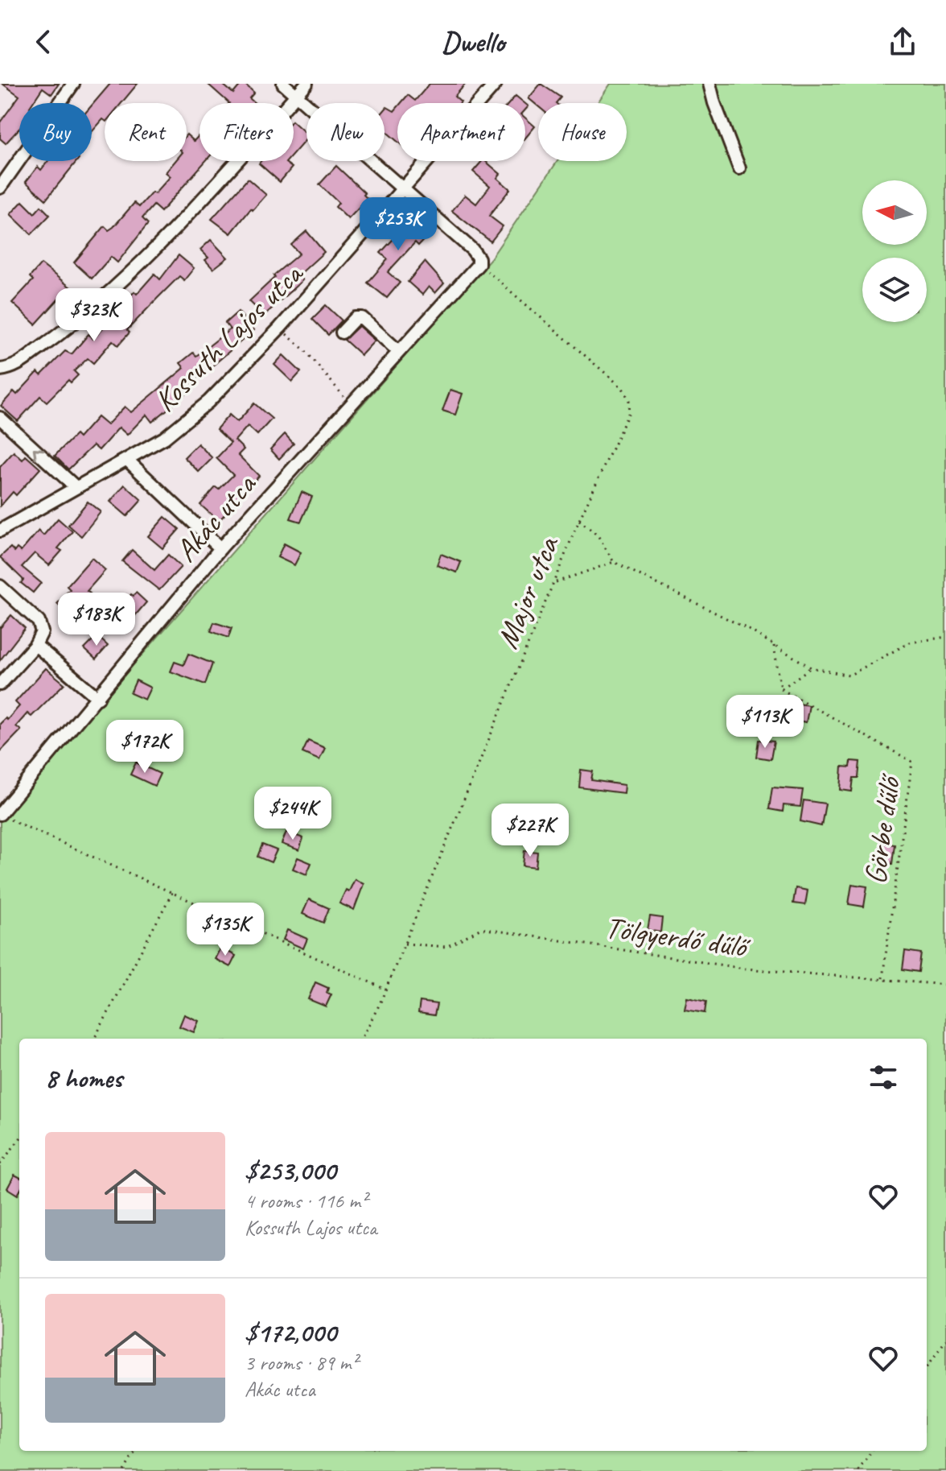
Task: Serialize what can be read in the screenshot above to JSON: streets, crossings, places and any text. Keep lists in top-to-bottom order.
{
  "streets": {
    "street": ["Kossuth Lajos utca", "Akác utca"],
    "path": ["Major utca", "Görbe dűlő", "Tölgyerdő dűlő"]
  },
  "crossings": [
    ["Akác utca", "Major utca"],
    ["Major utca", "Tölgyerdő dűlő"],
    ["Görbe dűlő", "Tölgyerdő dűlő"]
  ],
  "north": "left",
  "page": {
    "header": "Dwello",
    "chip": [
      "Buy",
      "Rent",
      "Filters",
      "New",
      "Apartment",
      "House"
    ],
    "price": [
      "$253K",
      "$323K",
      "$183K",
      "$113K",
      "$172K",
      "$244K",
      "$227K",
      "$135K"
    ],
    "heading": "8 homes",
    "list": [
      {
        "name": "$253,000",
        "note": "4 rooms · 116 m² · Kossuth Lajos utca"
      },
      {
        "name": "$172,000",
        "note": "3 rooms · 89 m² · Akác utca"
      }
    ]
  }
}
